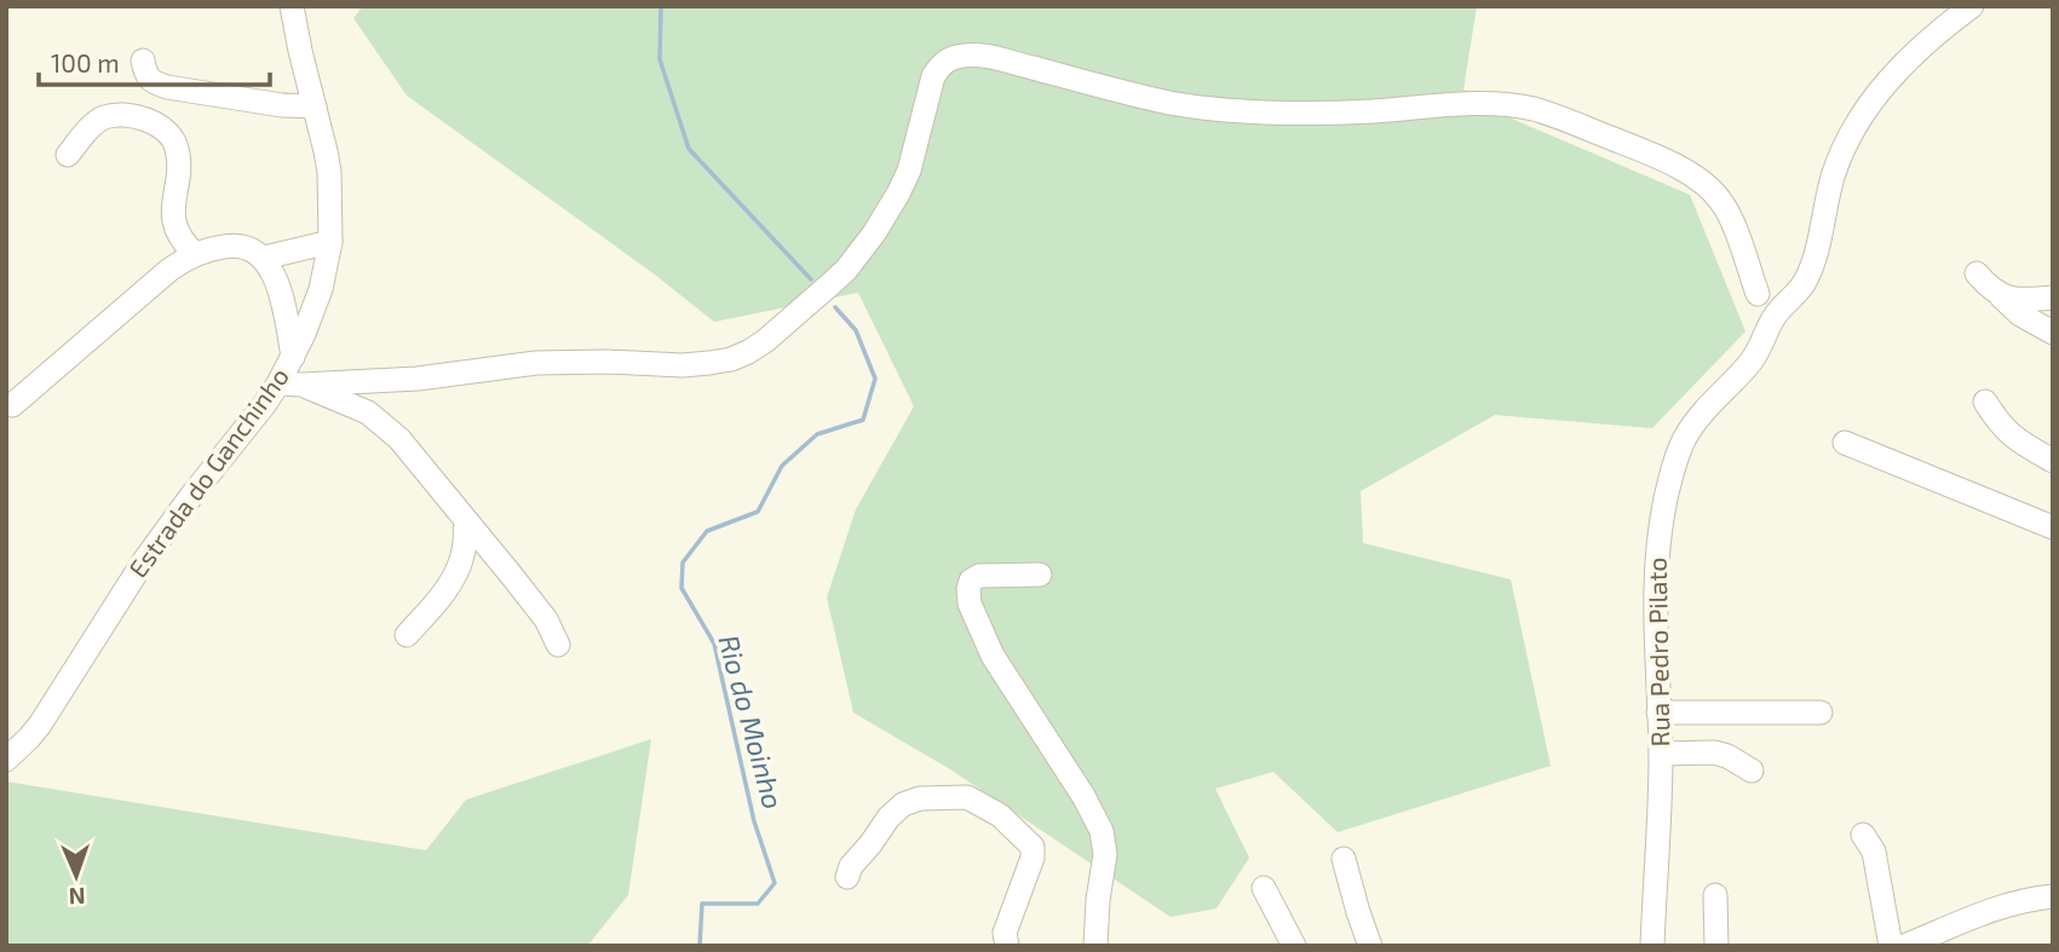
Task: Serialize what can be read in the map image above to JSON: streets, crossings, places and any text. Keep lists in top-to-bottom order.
{
  "streets": {
    "street": ["Estrada do Ganchinho", "Rua Pedro Pilato"]
  },
  "water": ["Rio do Moinho"],
  "scale_bar": "100 m",
  "north": "bottom"
}
